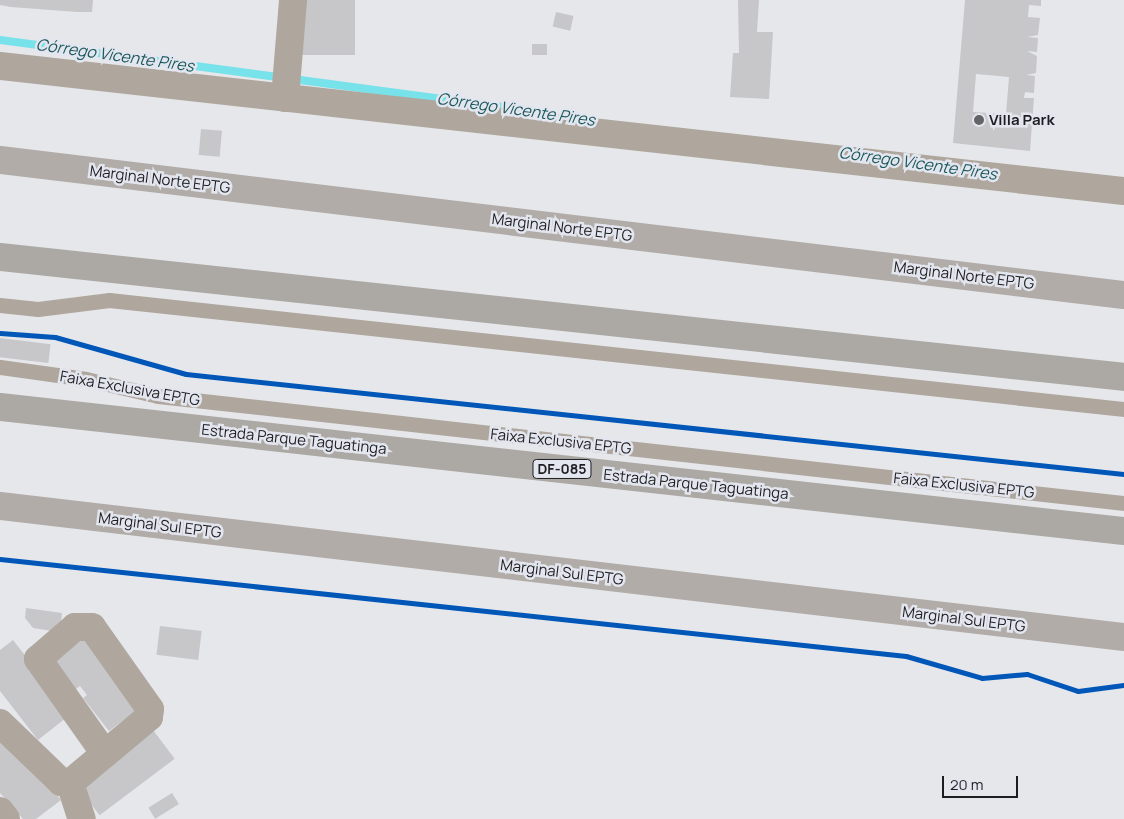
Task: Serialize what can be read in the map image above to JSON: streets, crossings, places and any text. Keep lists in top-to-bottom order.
{
  "streets": {
    "highway": ["Estrada Parque Taguatinga", "DF-085"],
    "main road": ["Marginal Norte EPTG", "Marginal Sul EPTG"],
    "lane": ["Faixa Exclusiva EPTG"]
  },
  "water": ["Córrego Vicente Pires"],
  "places": ["Villa Park"],
  "scale_bar": "20 m"
}
